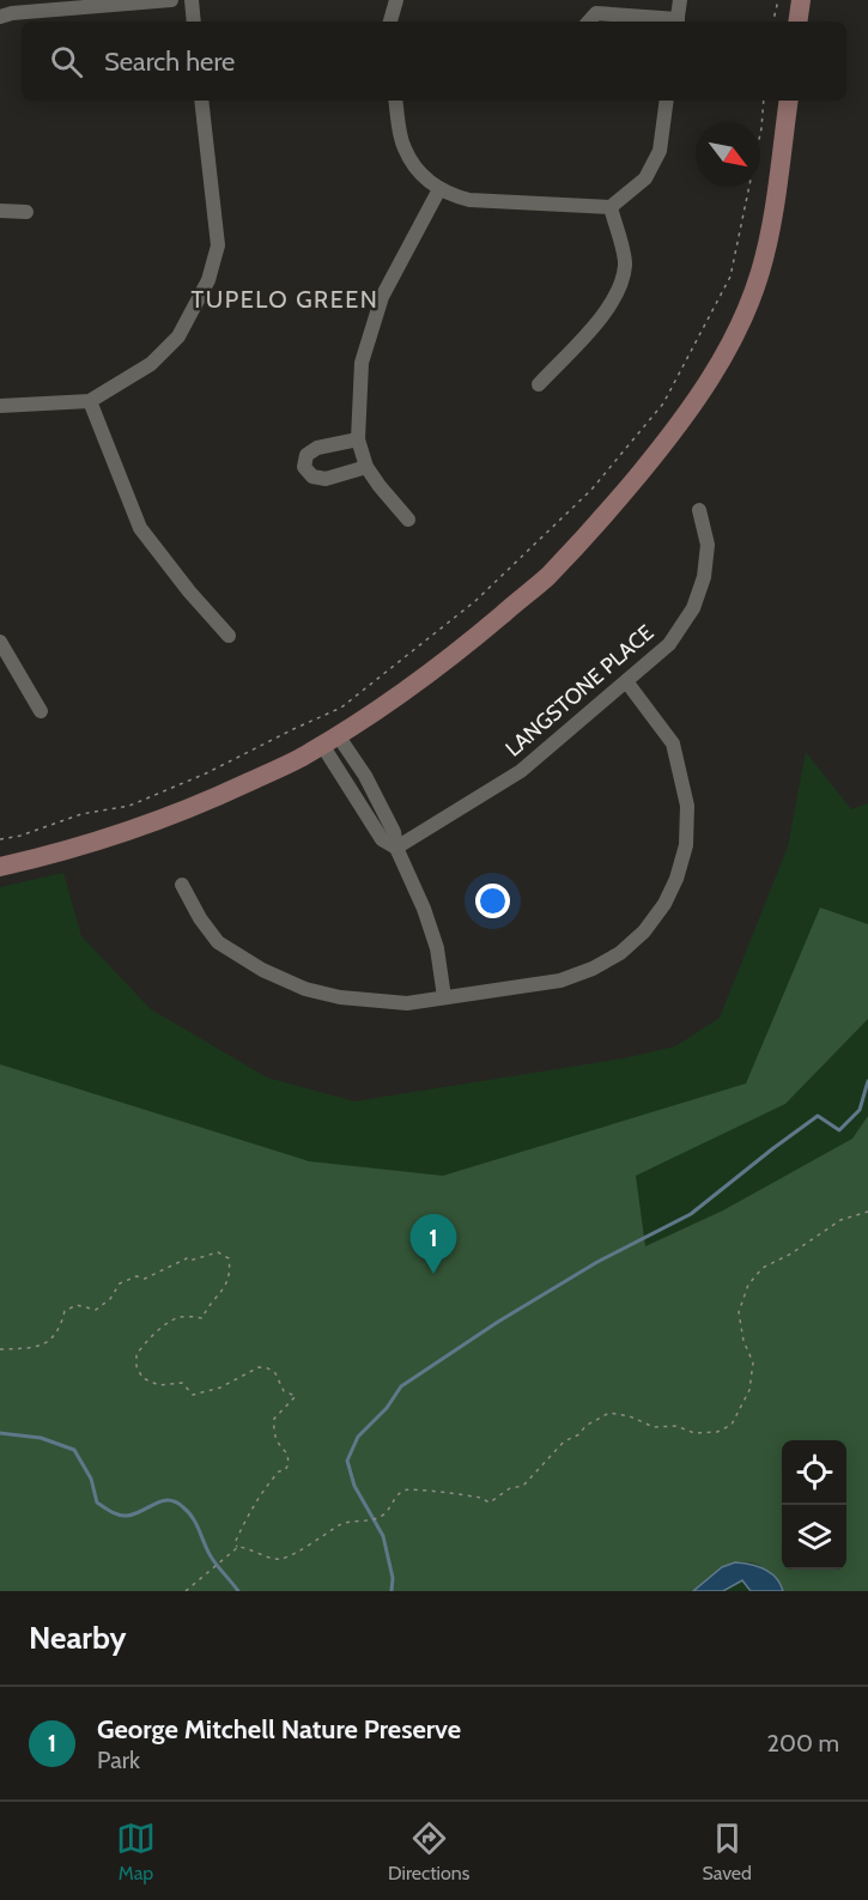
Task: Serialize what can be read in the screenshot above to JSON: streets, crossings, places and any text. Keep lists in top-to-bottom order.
{
  "streets": {
    "street": ["LANGSTONE PLACE"]
  },
  "districts": ["TUPELO GREEN"],
  "north": "bottom right",
  "page": {
    "search": "Search here",
    "pins": "1",
    "heading": "Nearby",
    "list": [
      {
        "mark": "1",
        "name": "George Mitchell Nature Preserve",
        "note": "Park",
        "value": "200 m"
      }
    ],
    "nav": ["Map", "Directions", "Saved"]
  }
}
